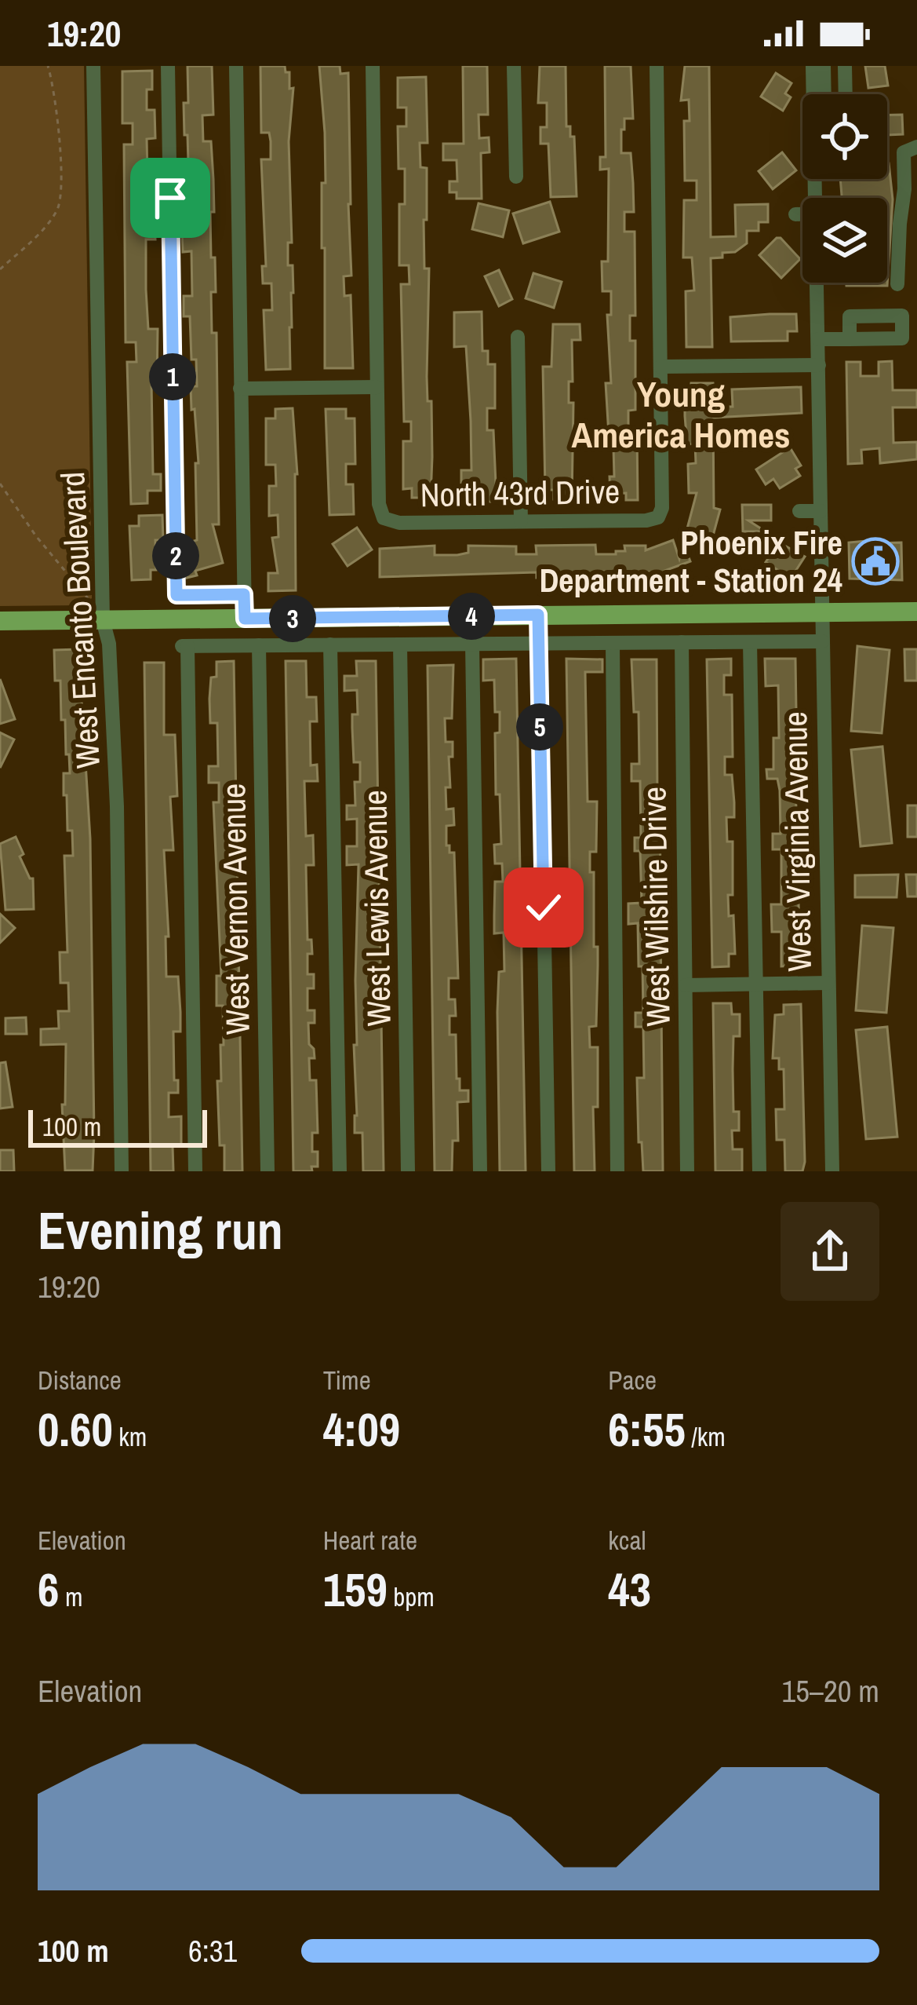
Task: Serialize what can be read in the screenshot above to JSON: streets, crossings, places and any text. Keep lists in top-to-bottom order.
{
  "streets": {
    "street": [
      "North 43rd Drive",
      "West Encanto Boulevard",
      "West Virginia Avenue",
      "West Wilshire Drive",
      "West Lewis Avenue",
      "West Vernon Avenue"
    ]
  },
  "districts": ["Young America Homes"],
  "places": {
    "public building": ["Phoenix Fire Department - Station 24"]
  },
  "scale_bar": "100 m",
  "page": {
    "status": "19:20",
    "pins": [
      "1",
      "2",
      "4",
      "3",
      "5"
    ],
    "scale": "100 m",
    "heading": ["Evening run", "19:20"],
    "stats": [
      ["Distance", "0.60 km"],
      ["Time", "4:09"],
      ["Pace", "6:55 /km"],
      ["Elevation", "6 m"],
      ["Heart rate", "159 bpm"],
      ["kcal", "43"]
    ],
    "chart": ["Elevation", "15–20 m"],
    "list": [
      {
        "name": "100 m",
        "note": "6:31"
      }
    ]
  }
}
